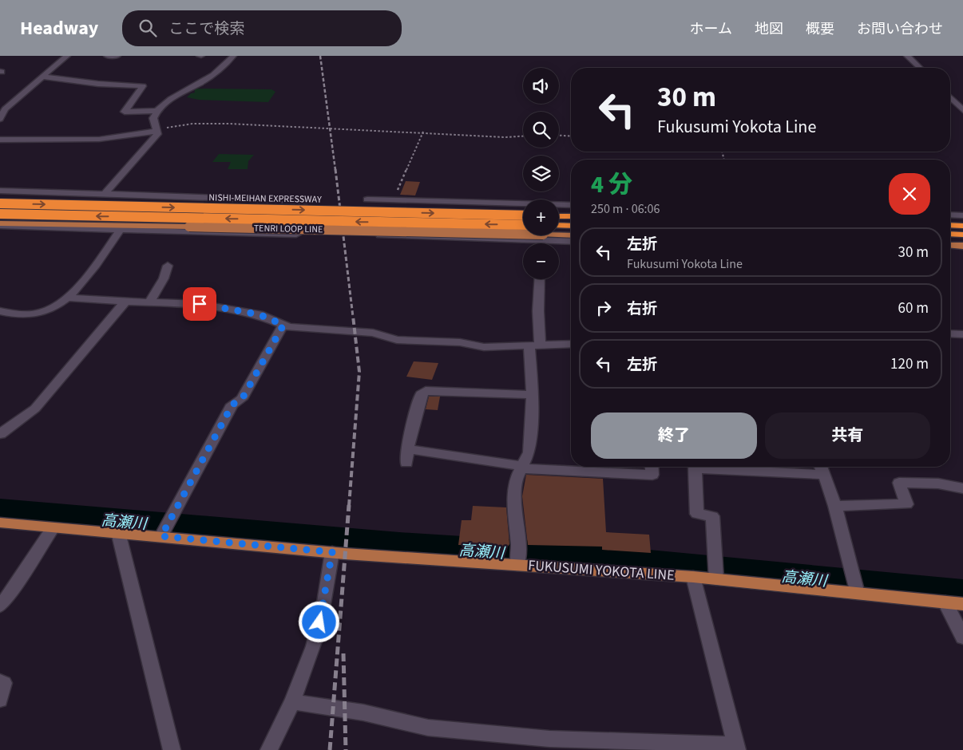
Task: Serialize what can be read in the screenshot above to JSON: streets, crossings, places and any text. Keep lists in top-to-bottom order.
{
  "streets": {
    "highway": ["NISHI-MEIHAN EXPRESSWAY"],
    "main road": ["TENRI LOOP LINE", "FUKUSUMI YOKOTA LINE"]
  },
  "water": ["高瀬川"],
  "page": {
    "header": "Headway",
    "search": "ここで検索",
    "nav": [
      "ホーム",
      "地図",
      "概要",
      "お問い合わせ"
    ],
    "map_buttons": ["+", "−"],
    "turn": ["30 m", "Fukusumi Yokota Line"],
    "heading": ["4 分", "250 m · 06:06"],
    "list": [
      {
        "name": "左折",
        "note": "Fukusumi Yokota Line",
        "value": "30 m"
      },
      {
        "name": "右折",
        "value": "60 m"
      },
      {
        "name": "左折",
        "value": "120 m"
      }
    ],
    "buttons": ["終了", "共有"]
  }
}
